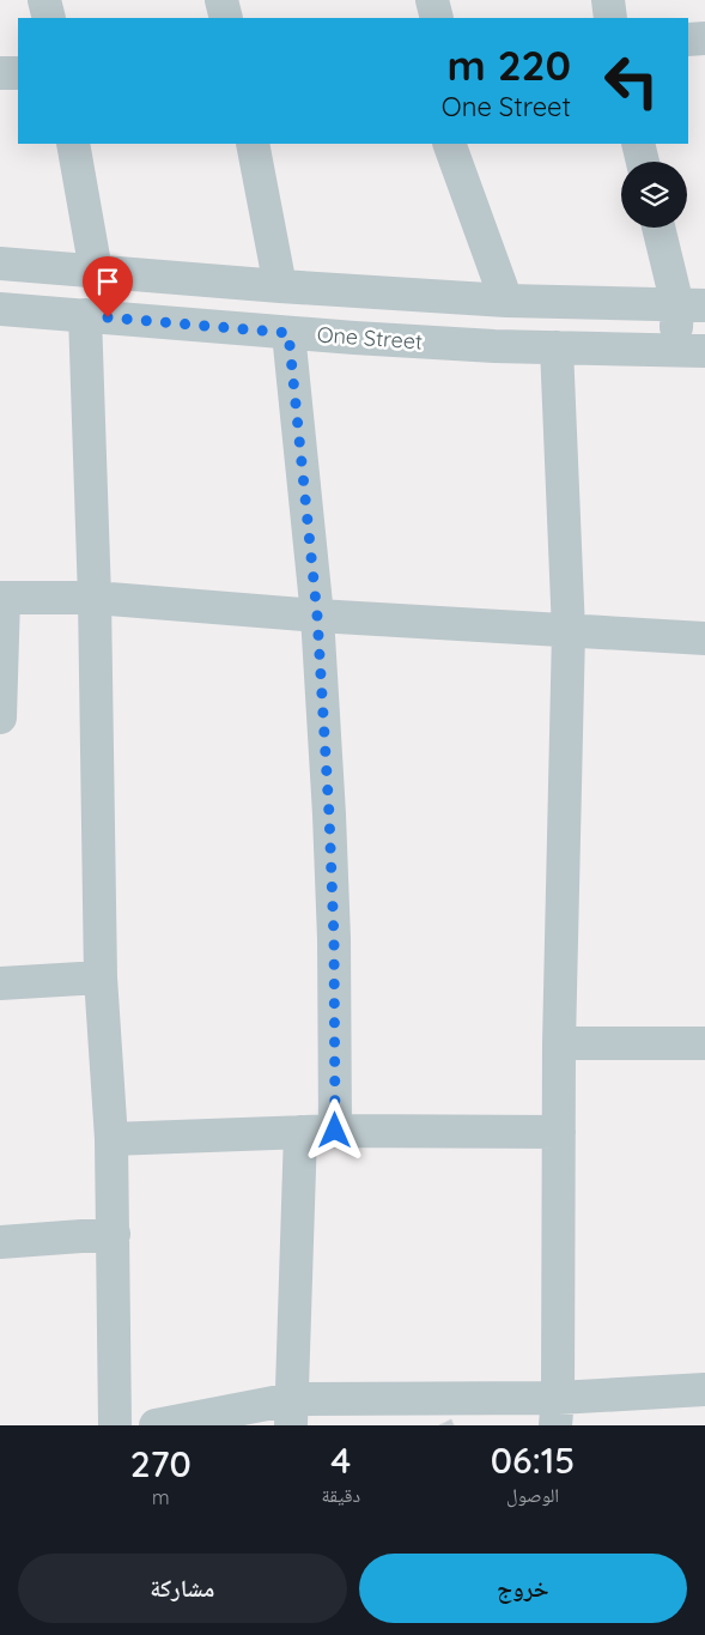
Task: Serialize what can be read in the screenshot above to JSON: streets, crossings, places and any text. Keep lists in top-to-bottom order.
{
  "streets": {
    "street": ["One Street"]
  },
  "page": {
    "turn": ["220 m", "One Street"],
    "eta": [
      "06:15",
      "الوصول",
      "4",
      "دقيقة",
      "270",
      "m"
    ],
    "buttons": ["خروج", "مشاركة"]
  }
}
